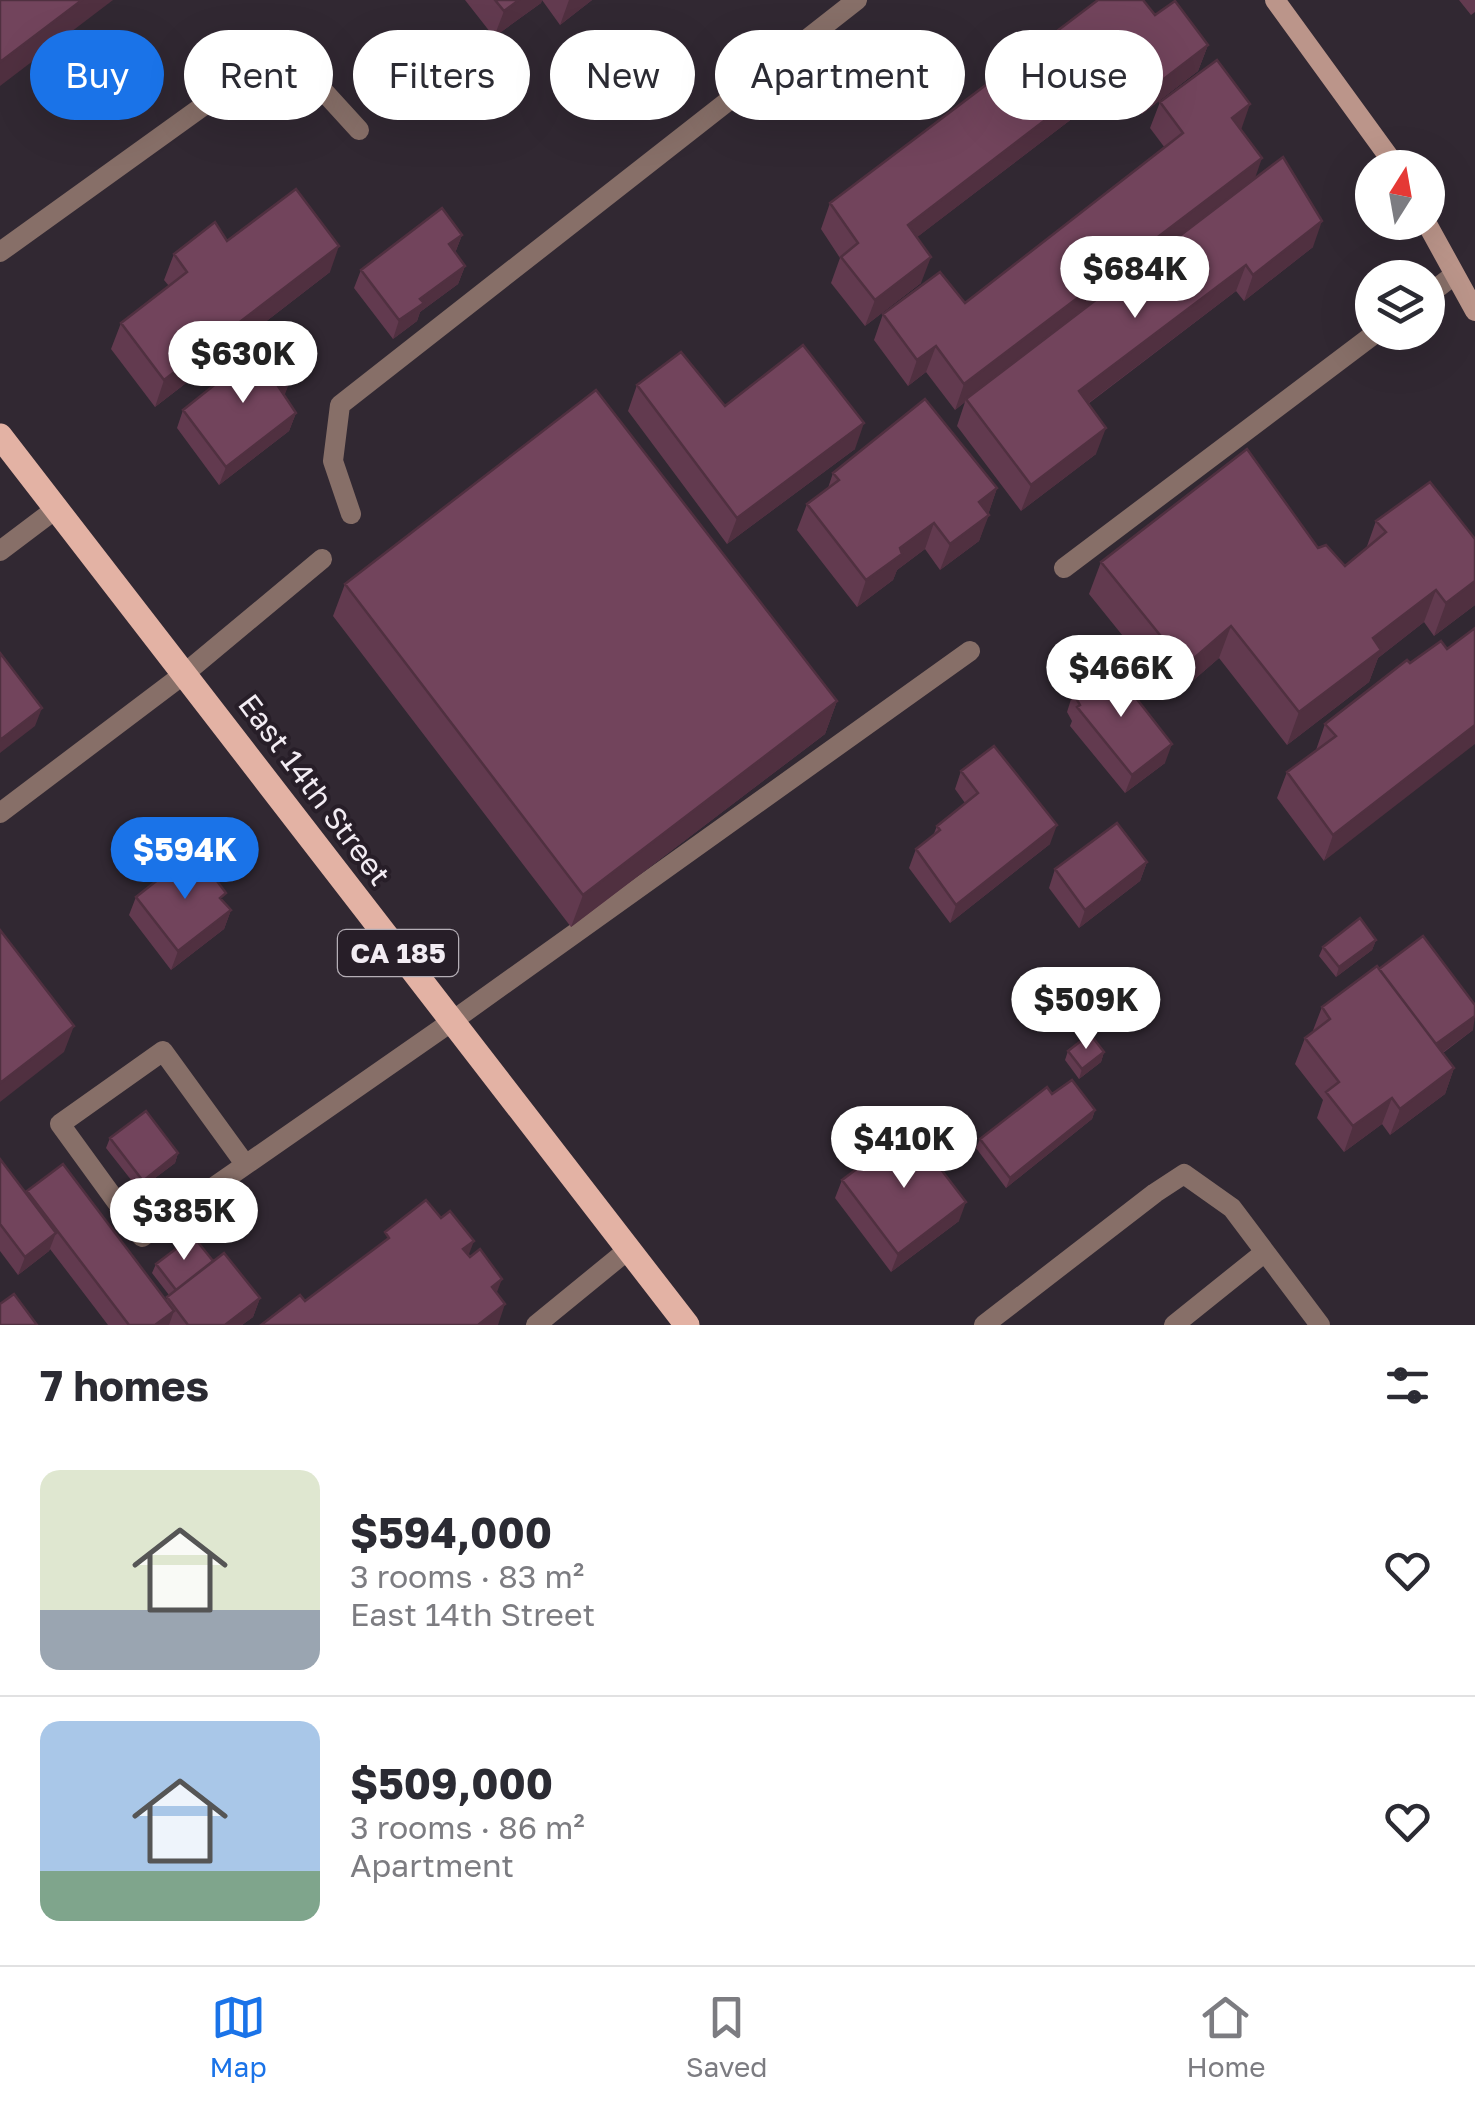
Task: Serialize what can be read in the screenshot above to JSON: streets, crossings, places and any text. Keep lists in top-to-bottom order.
{
  "streets": {
    "main road": ["East 14th Street", "CA 185"]
  },
  "north": "top",
  "page": {
    "chip": [
      "Buy",
      "Rent",
      "Filters",
      "New",
      "Apartment",
      "House"
    ],
    "price": [
      "$684K",
      "$630K",
      "$466K",
      "$594K",
      "$509K",
      "$410K",
      "$385K"
    ],
    "heading": "7 homes",
    "list": [
      {
        "name": "$594,000",
        "note": "3 rooms · 83 m² · East 14th Street"
      },
      {
        "name": "$509,000",
        "note": "3 rooms · 86 m² · Apartment"
      }
    ],
    "tabs": ["Map", "Saved", "Home"]
  }
}
